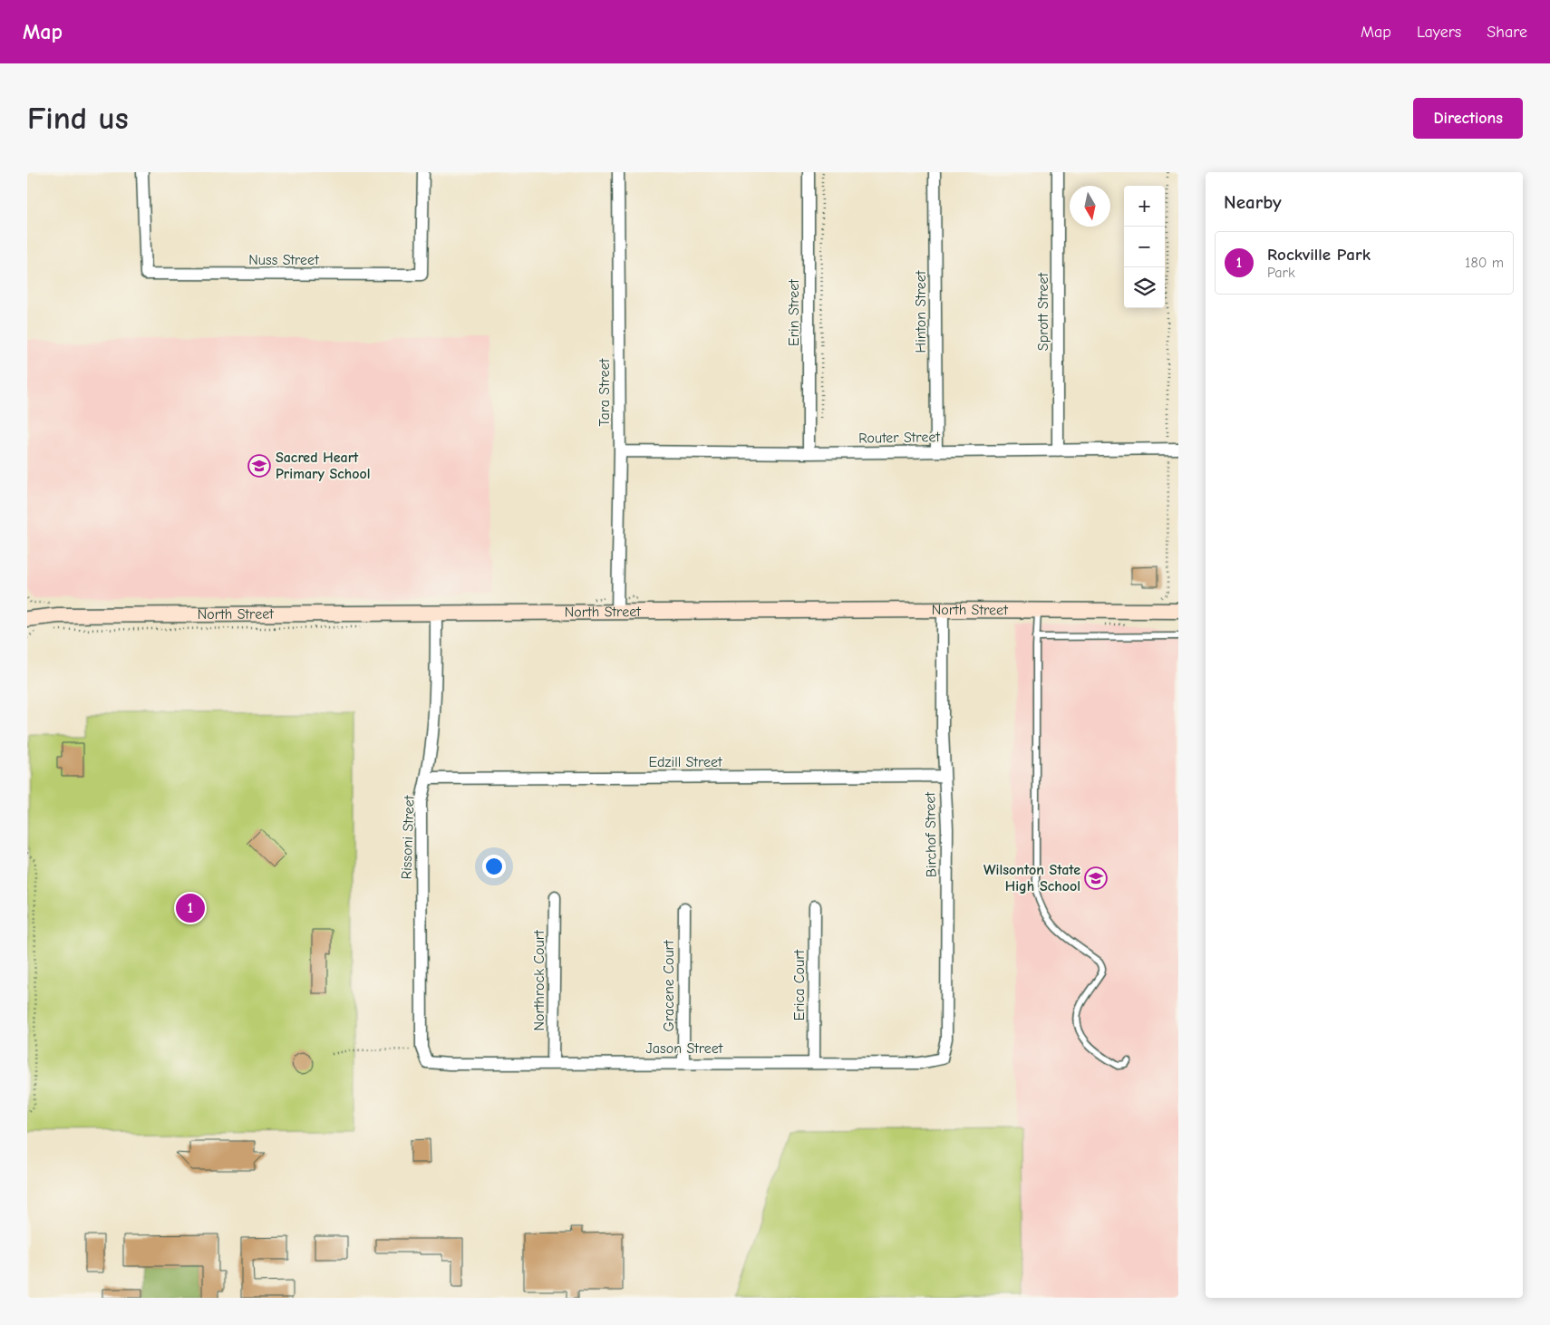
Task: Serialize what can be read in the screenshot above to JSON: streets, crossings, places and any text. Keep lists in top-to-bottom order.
{
  "streets": {
    "street": [
      "Nuss Street",
      "Hinton Street",
      "Sprott Street",
      "Erin Street",
      "Tara Street",
      "Router Street",
      "North Street",
      "Edzill Street",
      "Birchof Street",
      "Rissoni Street",
      "Northrock Court",
      "Erica Court",
      "Gracene Court",
      "Jason Street"
    ]
  },
  "crossings": [
    ["Hinton Street", "Router Street"],
    ["Sprott Street", "Router Street"],
    ["Erin Street", "Router Street"],
    ["Tara Street", "Router Street"],
    ["Tara Street", "North Street"],
    ["North Street", "Birchof Street"],
    ["North Street", "Rissoni Street"],
    ["Edzill Street", "Birchof Street"],
    ["Edzill Street", "Rissoni Street"],
    ["Birchof Street", "Jason Street"],
    ["Rissoni Street", "Jason Street"],
    ["Northrock Court", "Jason Street"],
    ["Erica Court", "Jason Street"],
    ["Gracene Court", "Jason Street"]
  ],
  "places": {
    "school or university": ["Sacred Heart Primary School", "Wilsonton State High School"]
  },
  "north": "bottom",
  "page": {
    "header": "Map",
    "nav": ["Map", "Layers", "Share"],
    "buttons": "Directions",
    "title": "Find us",
    "heading": "Nearby",
    "map_buttons": ["+", "−"],
    "list": [
      {
        "mark": "1",
        "name": "Rockville Park",
        "note": "Park",
        "value": "180 m"
      }
    ],
    "pins": "1"
  }
}
